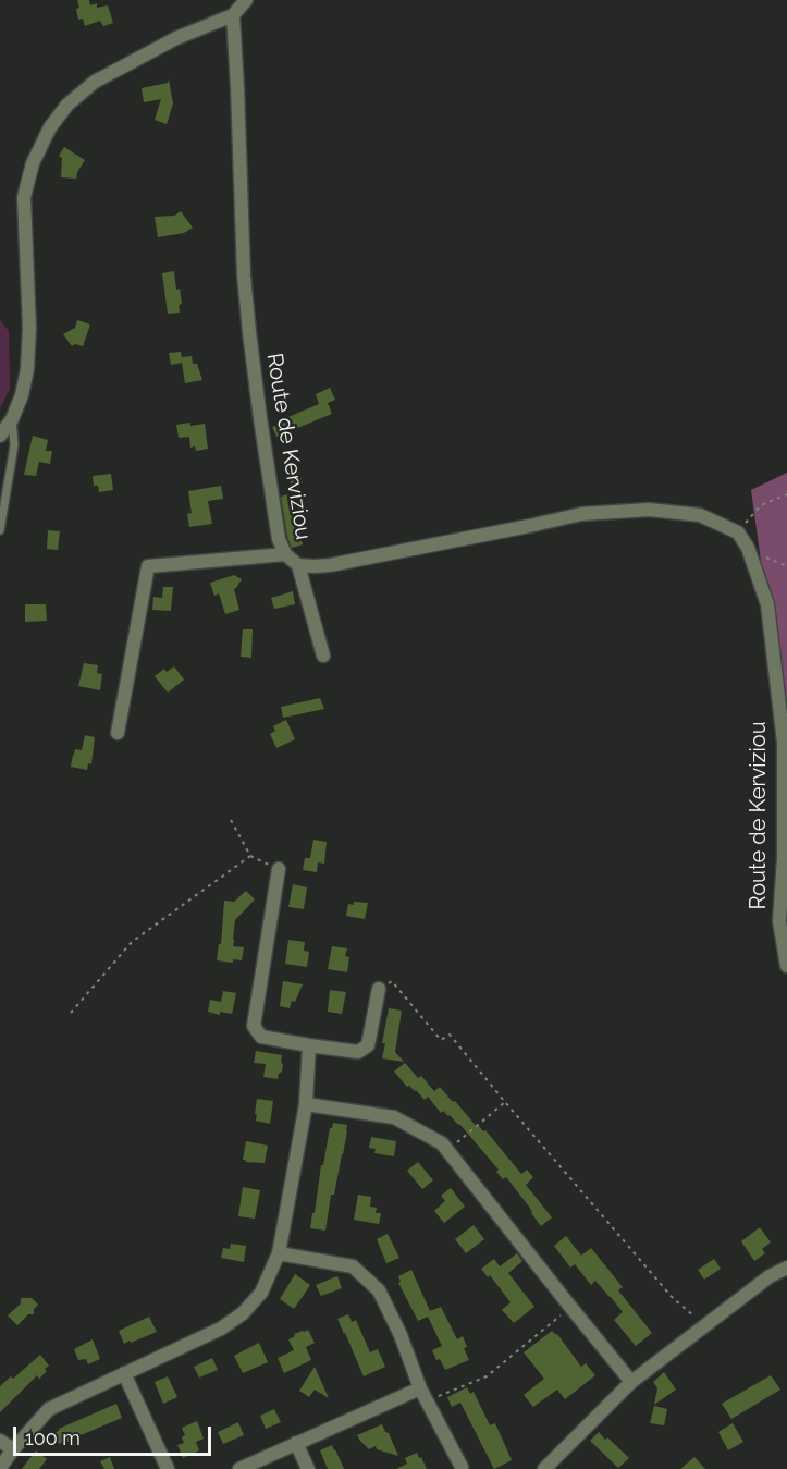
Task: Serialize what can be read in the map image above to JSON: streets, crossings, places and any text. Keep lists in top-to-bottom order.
{
  "streets": {
    "street": ["Route de Kerviziou"]
  },
  "scale_bar": "100 m"
}
